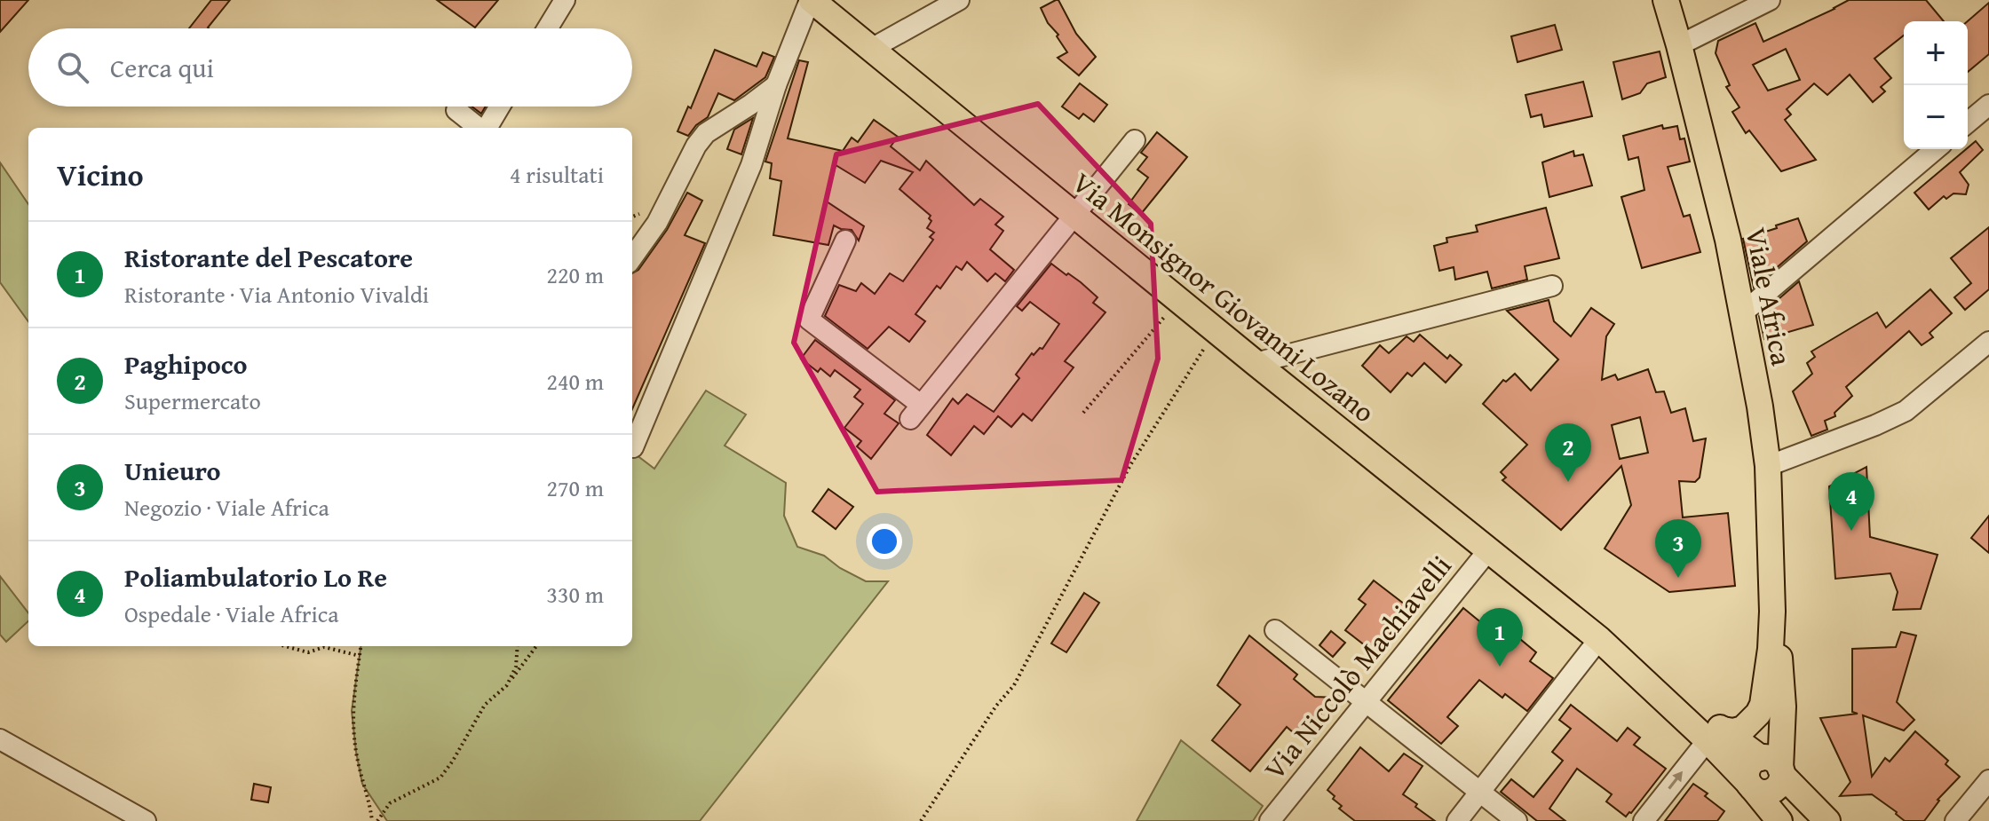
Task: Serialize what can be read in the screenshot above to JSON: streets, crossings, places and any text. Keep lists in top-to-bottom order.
{
  "streets": {
    "main road": ["Viale Africa", "Via Monsignor Giovanni Lozano"],
    "street": ["Via Niccolò Machiavelli"]
  },
  "crossings": [
    ["Via Monsignor Giovanni Lozano", "Via Niccolò Machiavelli"]
  ],
  "page": {
    "map_buttons": ["+", "−"],
    "search": "Cerca qui",
    "heading": ["Vicino", "4 risultati"],
    "list": [
      {
        "mark": "1",
        "name": "Ristorante del Pescatore",
        "note": "Ristorante · Via Antonio Vivaldi",
        "value": "220 m"
      },
      {
        "mark": "2",
        "name": "Paghipoco",
        "note": "Supermercato",
        "value": "240 m"
      },
      {
        "mark": "3",
        "name": "Unieuro",
        "note": "Negozio · Viale Africa",
        "value": "270 m"
      },
      {
        "mark": "4",
        "name": "Poliambulatorio Lo Re",
        "note": "Ospedale · Viale Africa",
        "value": "330 m"
      }
    ],
    "pins": [
      "2",
      "4",
      "3",
      "1"
    ]
  }
}
